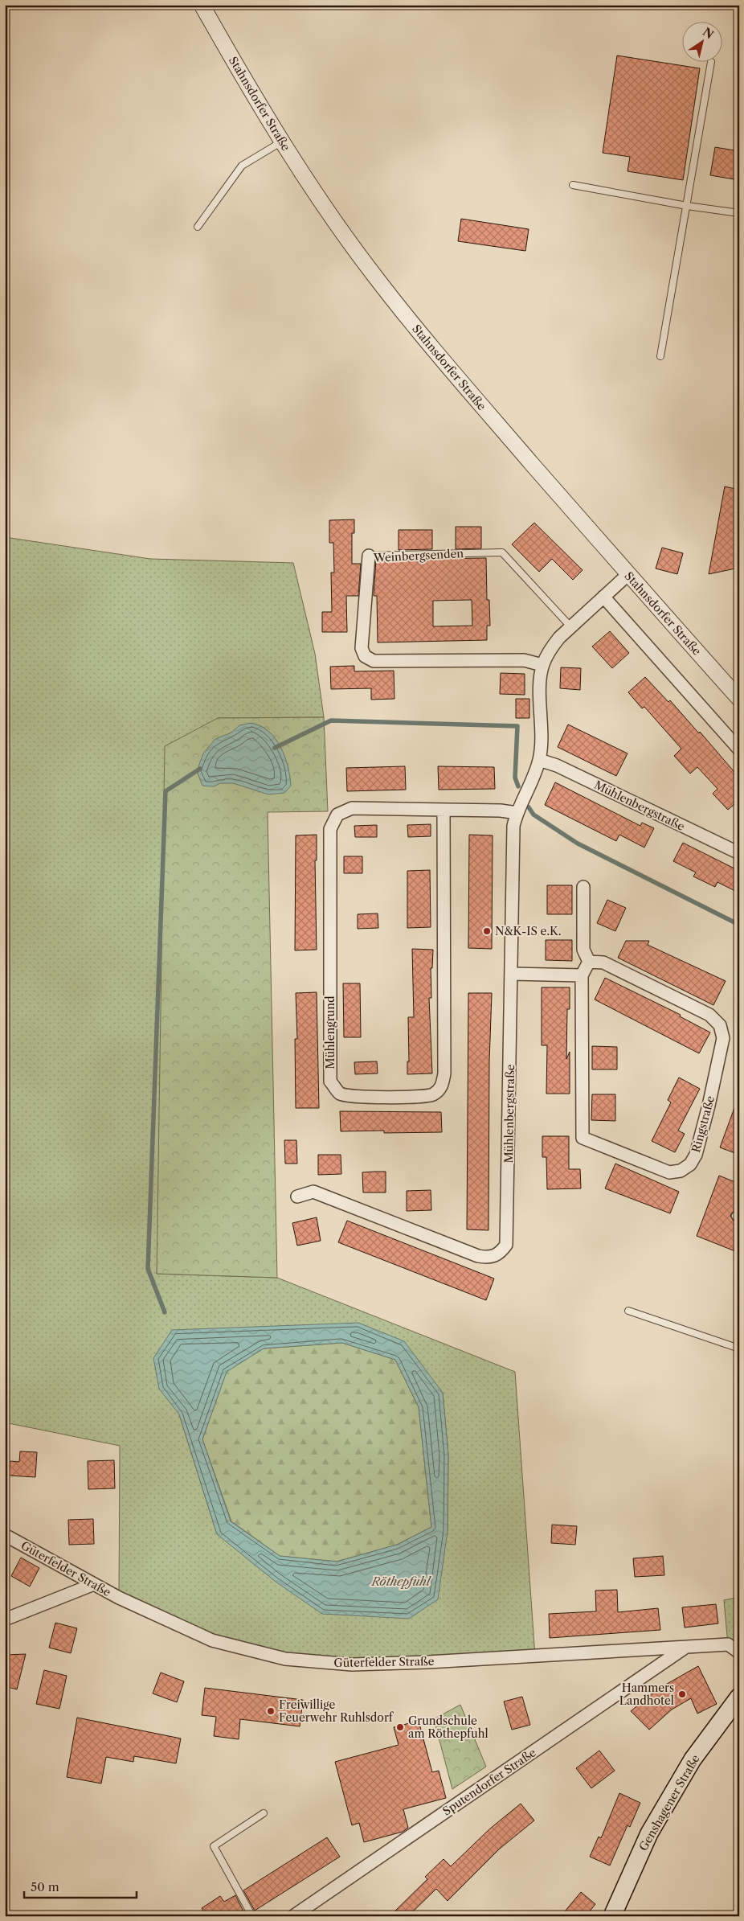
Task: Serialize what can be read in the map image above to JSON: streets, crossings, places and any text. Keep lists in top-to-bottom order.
{
  "streets": {
    "main road": ["Genshagener Straße"],
    "street": [
      "Stahnsdorfer Straße",
      "Weinbergsenden",
      "Mühlenbergstraße",
      "Mühlengrund",
      "Ringstraße",
      "Güterfelder Straße",
      "Sputendorfer Straße"
    ]
  },
  "crossings": [
    ["Stahnsdorfer Straße", "Mühlenbergstraße"],
    ["Weinbergsenden", "Mühlenbergstraße"],
    ["Mühlenbergstraße", "Mühlengrund"],
    ["Güterfelder Straße", "Sputendorfer Straße"]
  ],
  "water": ["Röthepfuhl"],
  "places": [
    "N&K-IS e.K.",
    "Hammers Landhotel",
    "Freiwillige Feuerwehr Ruhlsdorf",
    "Grundschule am Röthepfuhl"
  ],
  "scale_bar": "50 m",
  "north": "top right"
}
